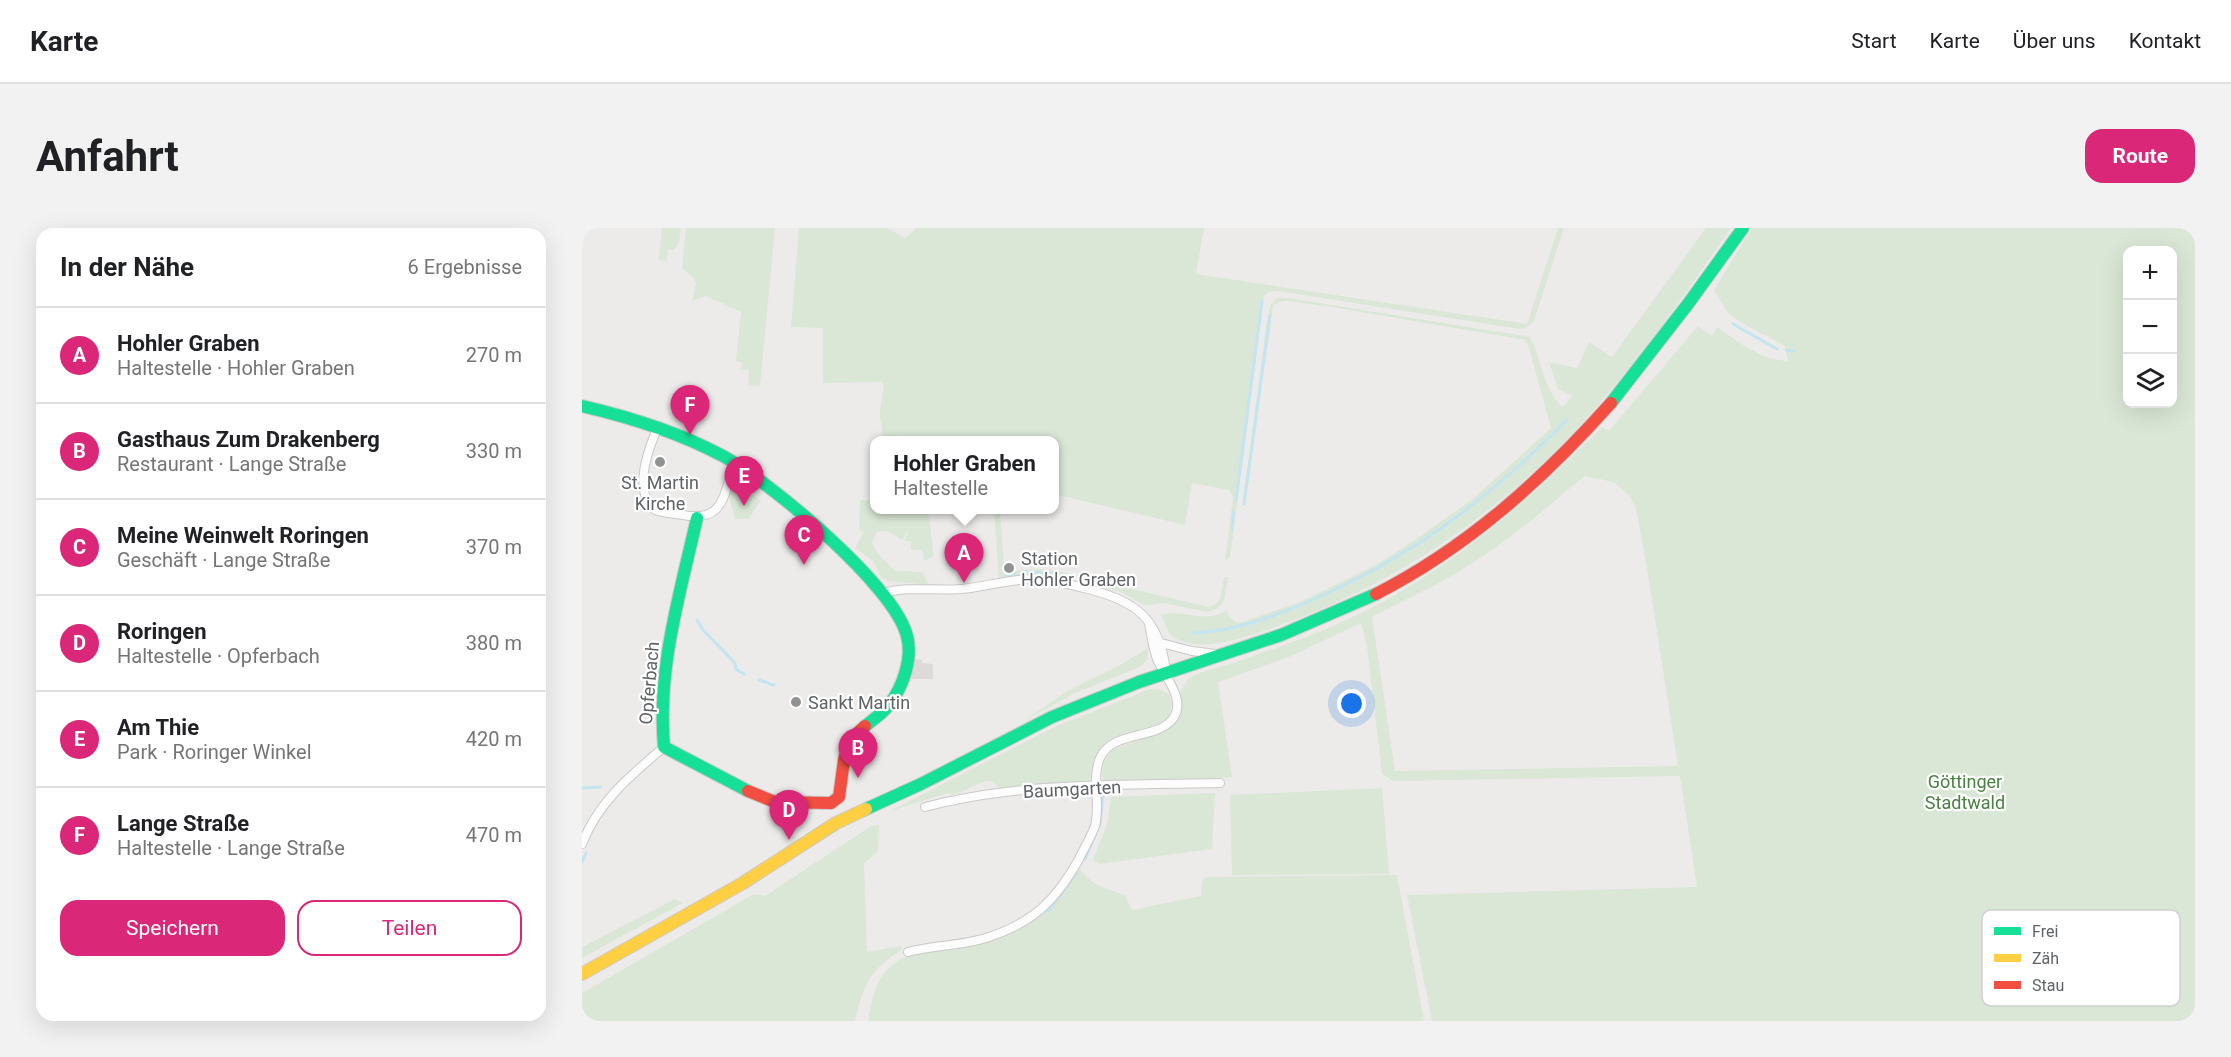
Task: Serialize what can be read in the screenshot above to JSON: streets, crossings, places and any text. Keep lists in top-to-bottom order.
{
  "streets": {
    "main road": ["Opferbach"],
    "street": ["Baumgarten"]
  },
  "parks": ["Göttinger Stadtwald"],
  "places": ["St. Martin Kirche", "Station Hohler Graben", "Sankt Martin"],
  "legend": ["Frei", "Zäh", "Stau"],
  "page": {
    "header": "Karte",
    "nav": [
      "Start",
      "Karte",
      "Über uns",
      "Kontakt"
    ],
    "buttons": [
      "Route",
      ["Speichern", "Teilen"]
    ],
    "title": "Anfahrt",
    "heading": ["In der Nähe", "6 Ergebnisse"],
    "map_buttons": ["+", "−"],
    "list": [
      {
        "mark": "A",
        "name": "Hohler Graben",
        "note": "Haltestelle · Hohler Graben",
        "value": "270 m"
      },
      {
        "mark": "B",
        "name": "Gasthaus Zum Drakenberg",
        "note": "Restaurant · Lange Straße",
        "value": "330 m"
      },
      {
        "mark": "C",
        "name": "Meine Weinwelt Roringen",
        "note": "Geschäft · Lange Straße",
        "value": "370 m"
      },
      {
        "mark": "D",
        "name": "Roringen",
        "note": "Haltestelle · Opferbach",
        "value": "380 m"
      },
      {
        "mark": "E",
        "name": "Am Thie",
        "note": "Park · Roringer Winkel",
        "value": "420 m"
      },
      {
        "mark": "F",
        "name": "Lange Straße",
        "note": "Haltestelle · Lange Straße",
        "value": "470 m"
      }
    ],
    "pins": [
      "F",
      "E",
      "C",
      "A",
      "B",
      "D"
    ],
    "popup": ["Hohler Graben", "Haltestelle"]
  }
}
